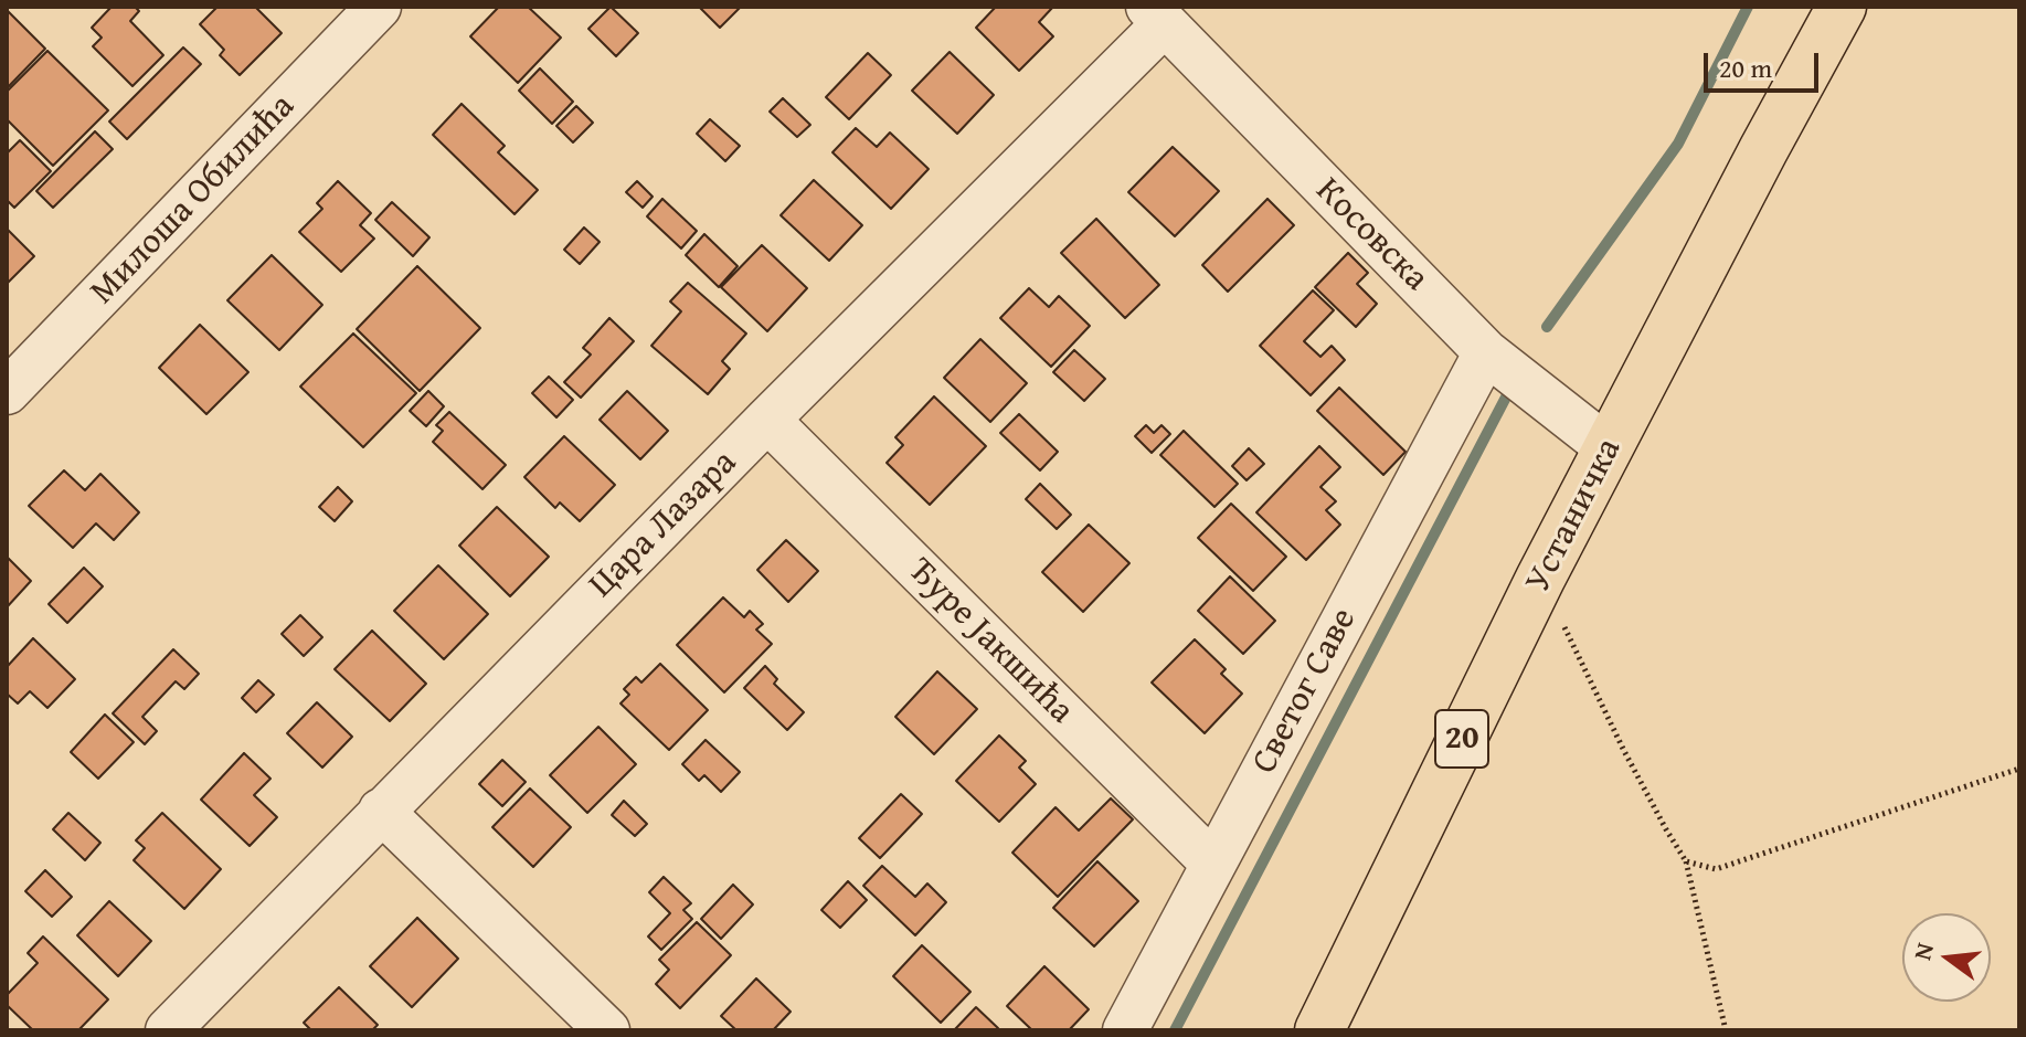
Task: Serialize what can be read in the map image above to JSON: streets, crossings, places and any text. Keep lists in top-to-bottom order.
{
  "streets": {
    "main road": ["Устаничка", "20"],
    "street": [
      "Милоша Обилића",
      "Косовска",
      "Цара Лазара",
      "Ђуре Јакшића",
      "Светог Саве"
    ]
  },
  "crossings": [
    ["Косовска", "Устаничка"],
    ["Косовска", "Цара Лазара"],
    ["Косовска", "Светог Саве"],
    ["Цара Лазара", "Ђуре Јакшића"],
    ["Ђуре Јакшића", "Светог Саве"]
  ],
  "scale_bar": "20 m",
  "north": "left"
}
